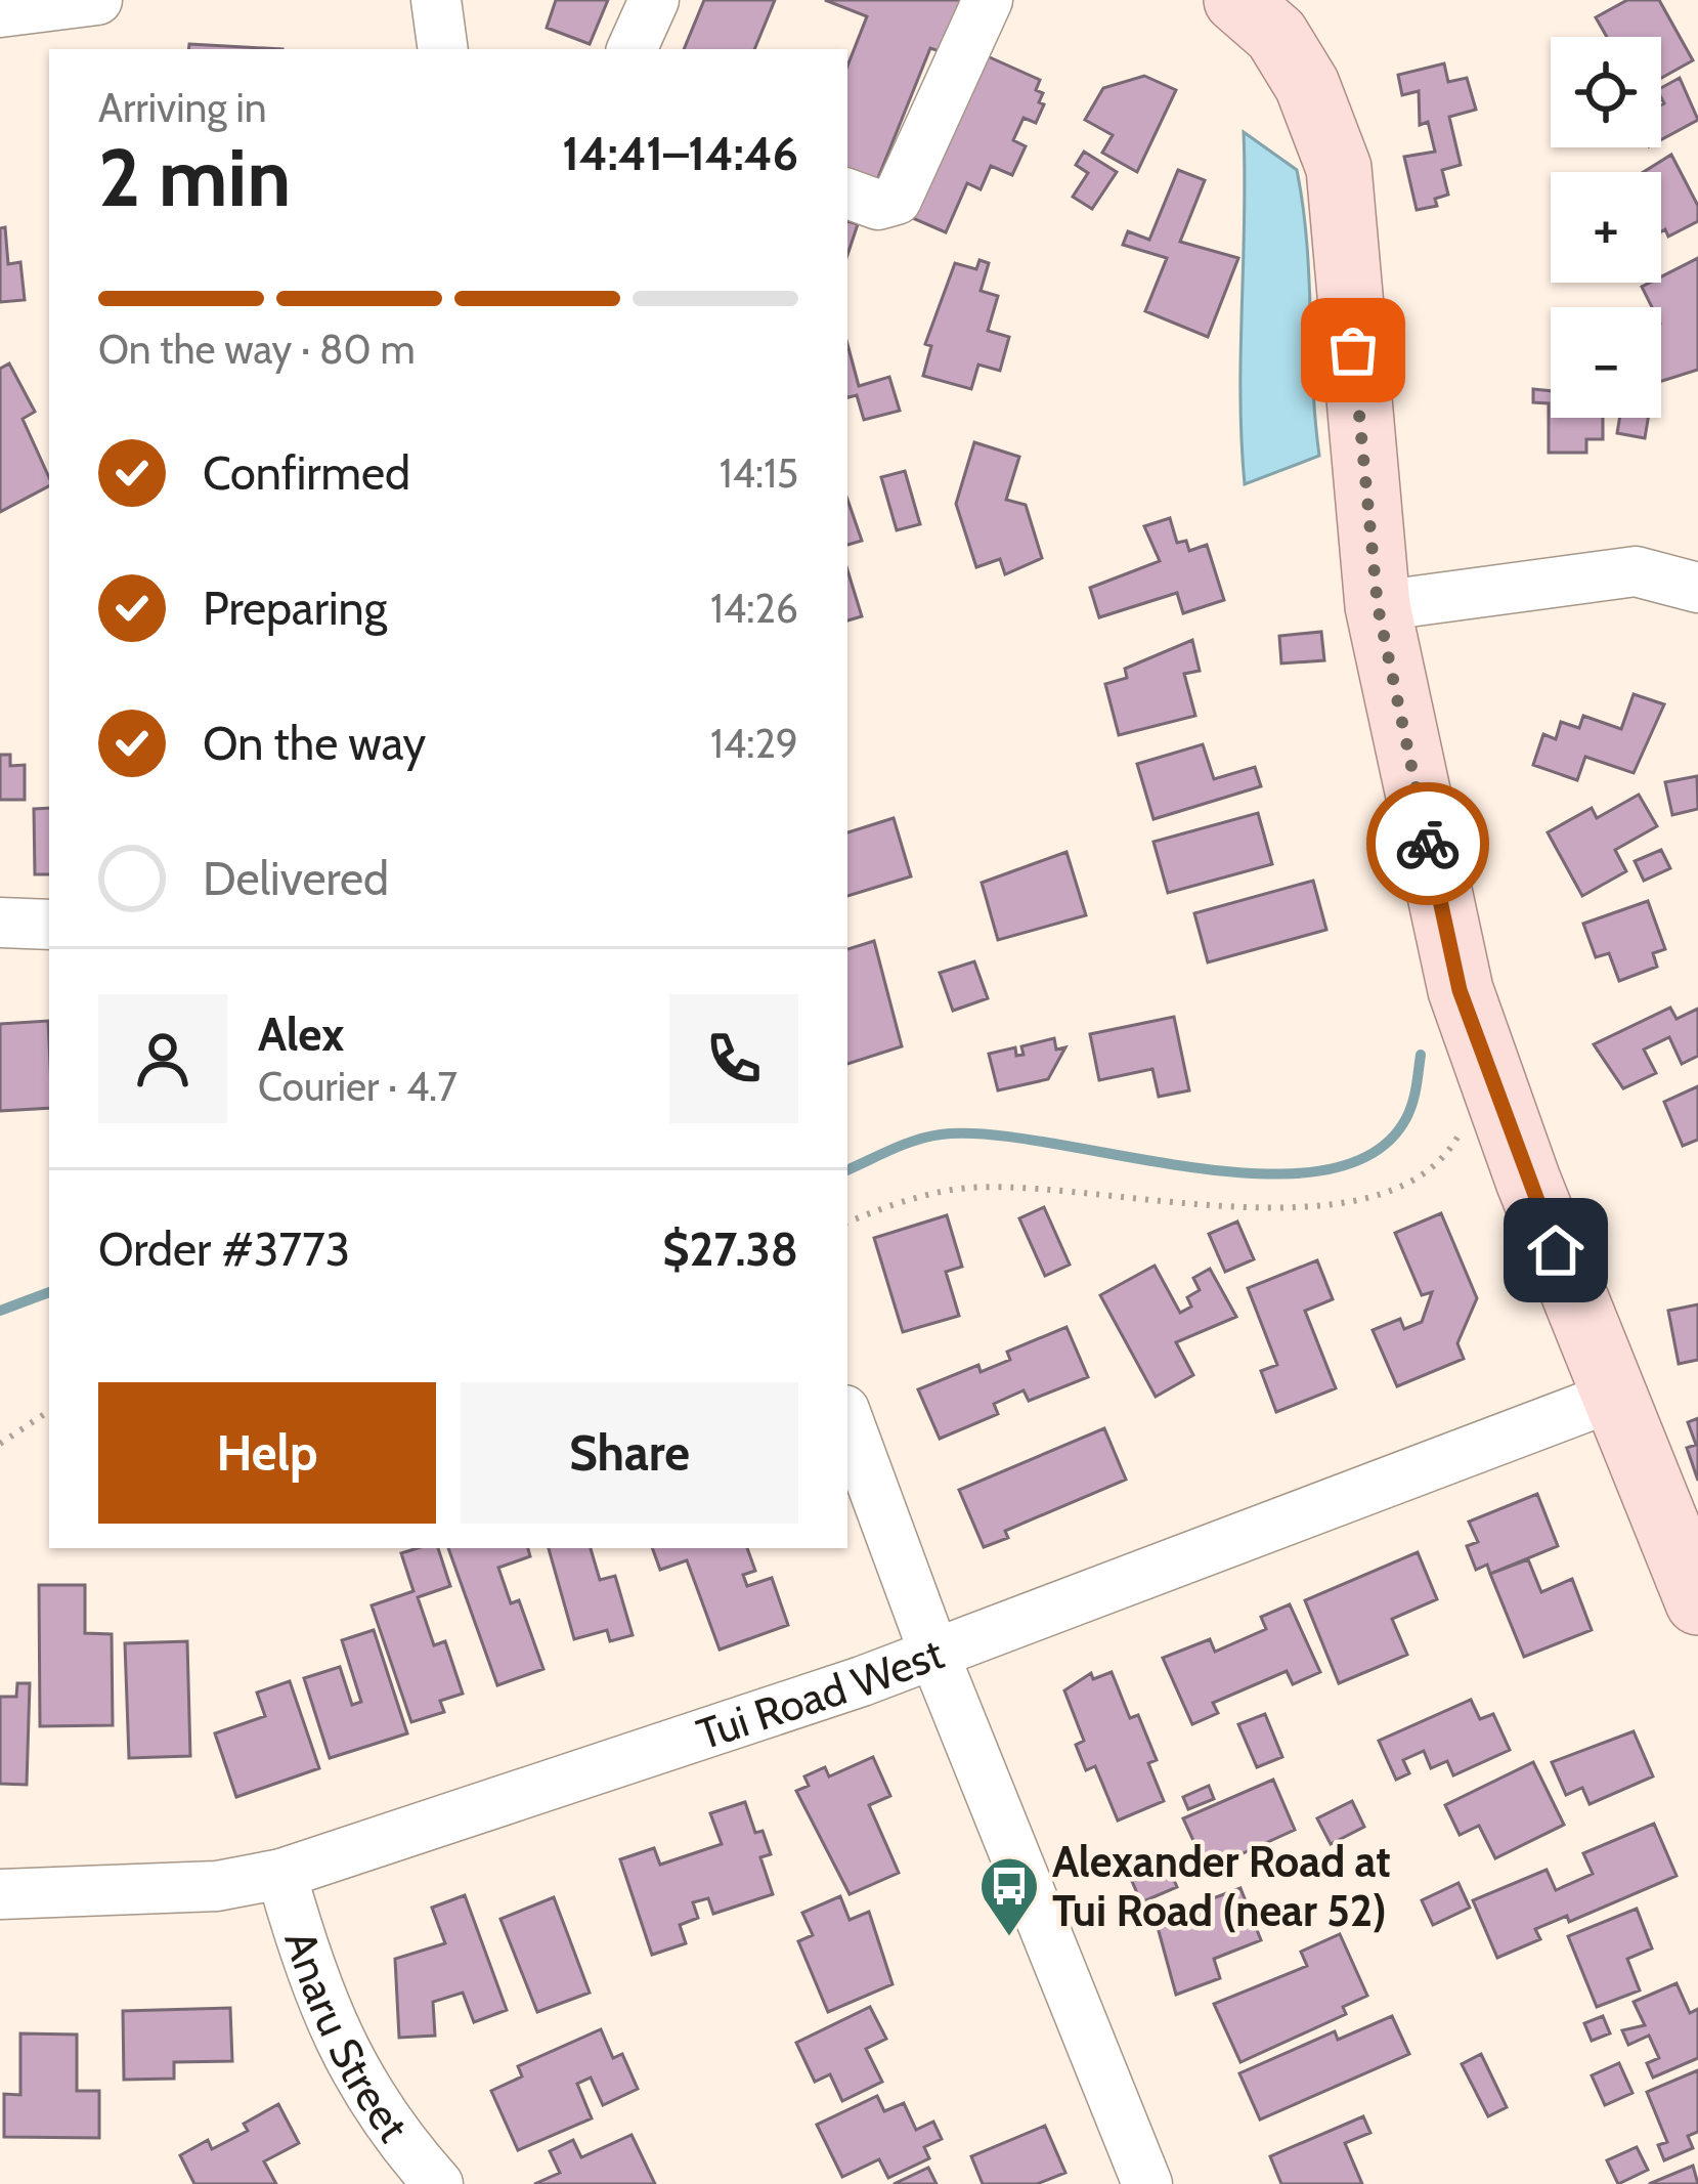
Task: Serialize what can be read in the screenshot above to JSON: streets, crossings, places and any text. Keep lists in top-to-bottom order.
{
  "streets": {
    "street": ["Tui Road West", "Anaru Street"]
  },
  "crossings": [
    ["Tui Road West", "Anaru Street"]
  ],
  "places": {
    "bus stop": ["Alexander Road at Tui Road (near 52)"]
  },
  "page": {
    "map_buttons": ["+", "−"],
    "heading": ["2 min", "Arriving in", "14:41–14:46"],
    "panel": [
      "Alex",
      "Courier · 4.7",
      "Order #3773",
      "$27.38"
    ],
    "bar": "On the way · 80 m",
    "list": [
      ["Confirmed", "14:15"],
      ["Preparing", "14:26"],
      ["On the way", "14:29"],
      "Delivered"
    ],
    "buttons": ["Help", "Share"]
  }
}
